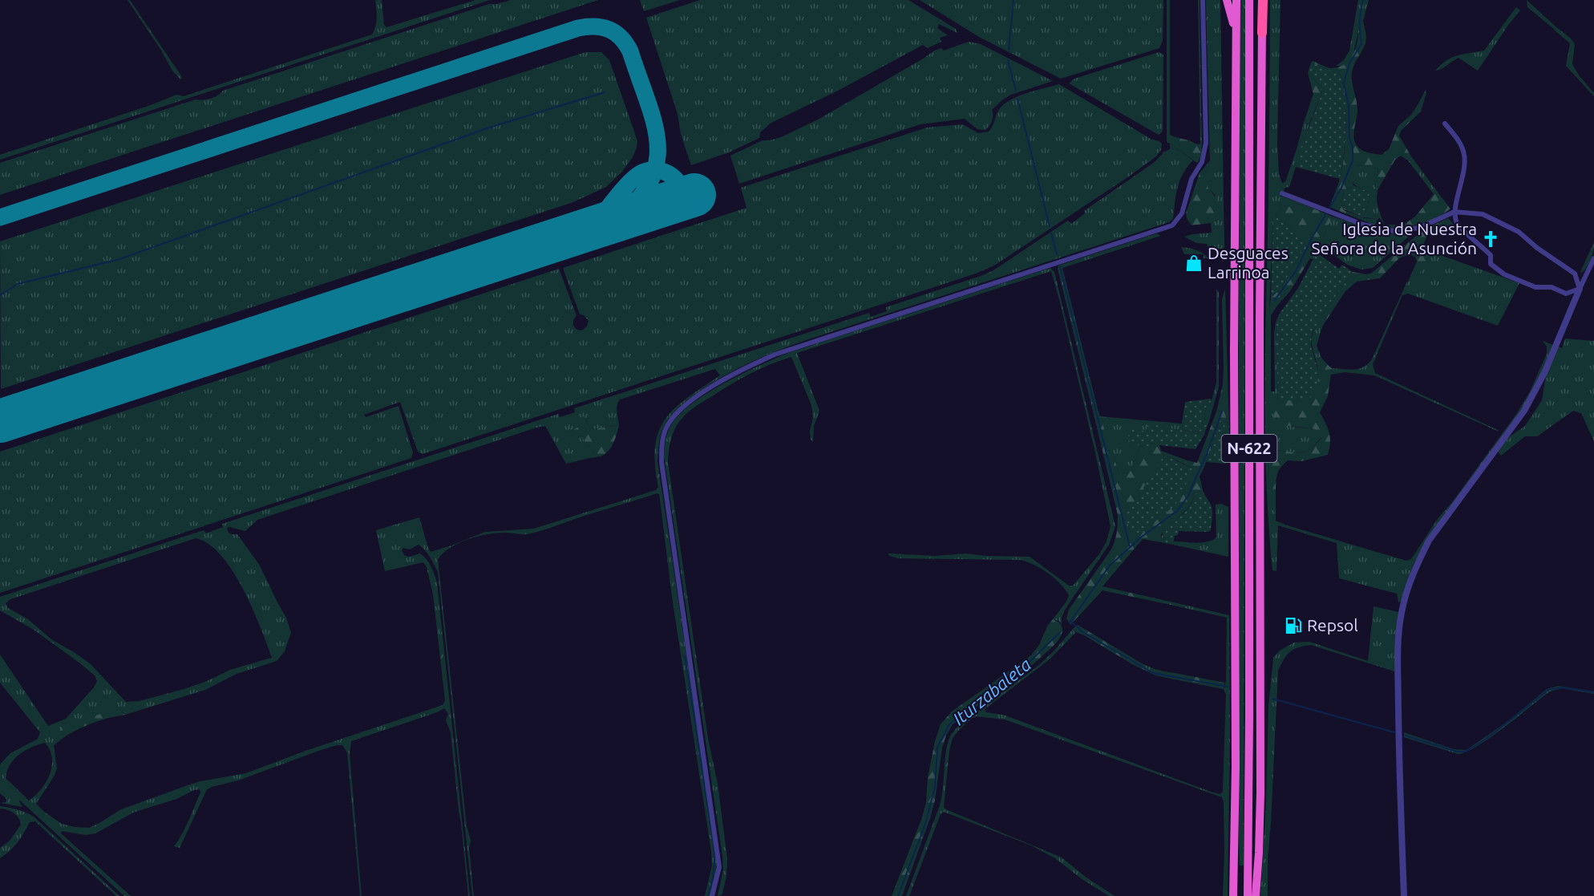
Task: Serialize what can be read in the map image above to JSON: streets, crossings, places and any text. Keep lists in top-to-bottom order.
{
  "streets": {
    "highway": ["N-622"]
  },
  "water": ["Iturzabaleta"],
  "places": {
    "church": ["Iglesia de Nuestra Señora de la Asunción"],
    "shop": ["Desguaces Larrinoa"],
    "fuel station": ["Repsol"]
  }
}
